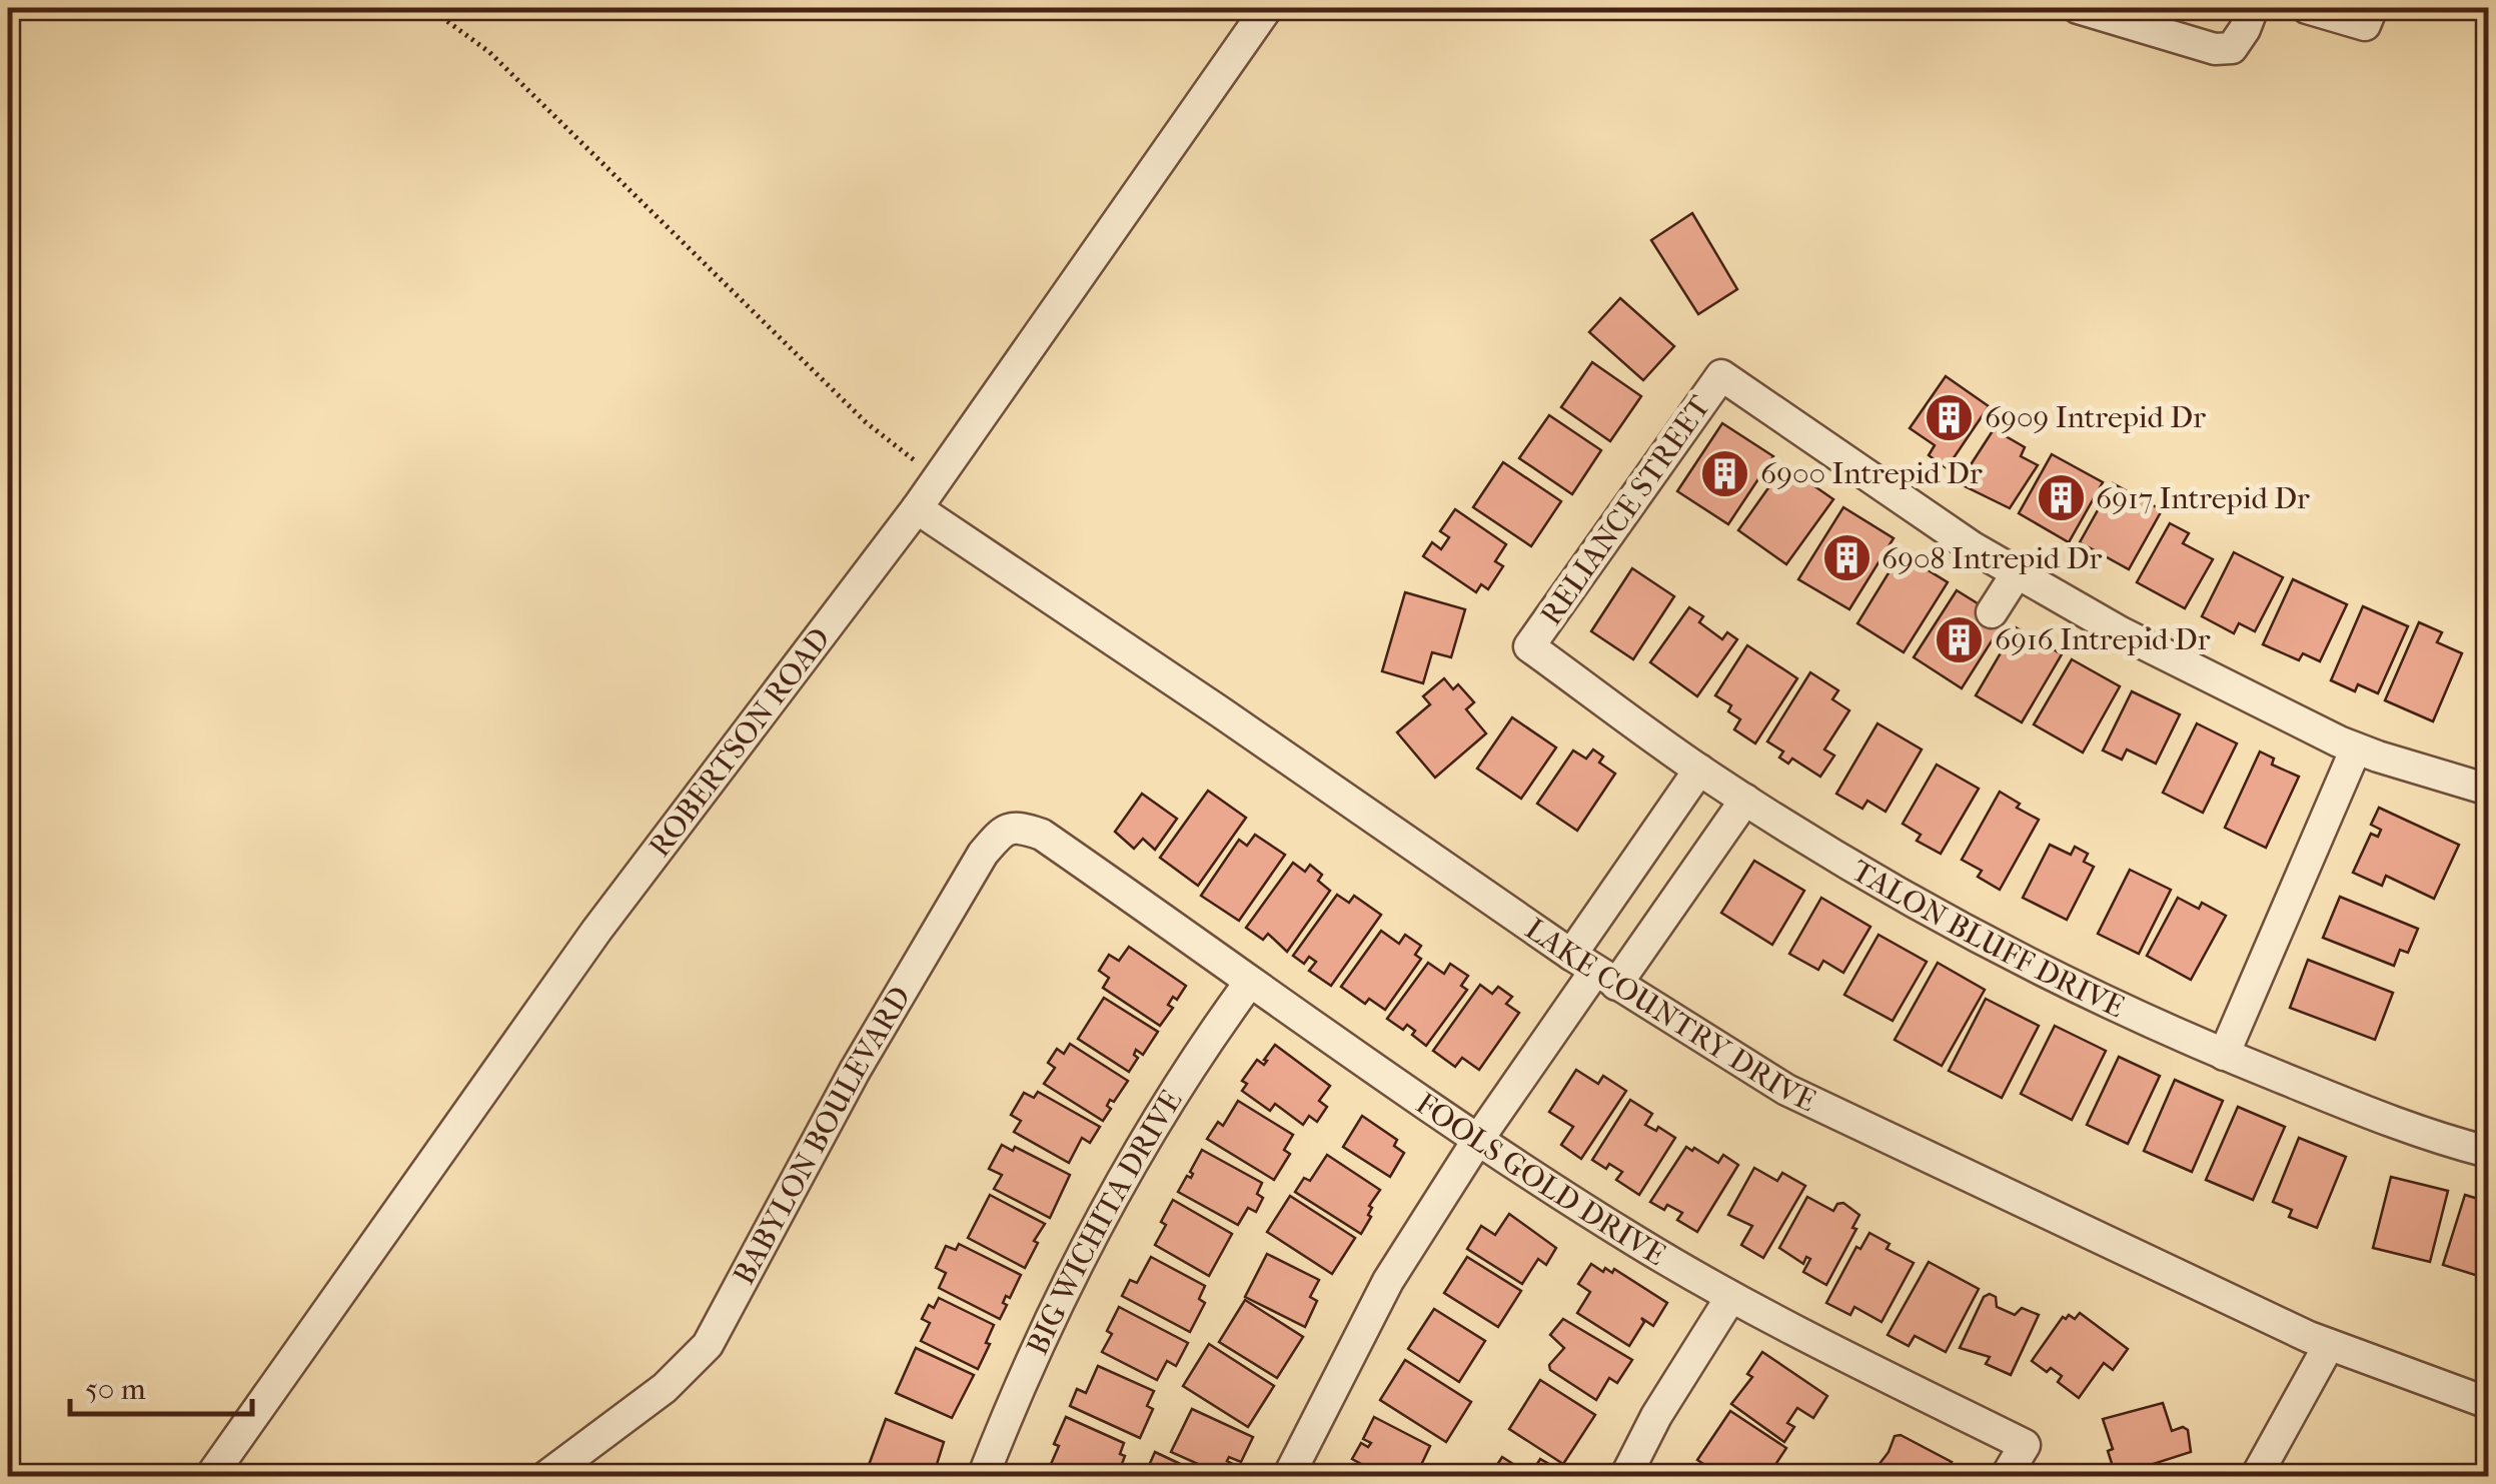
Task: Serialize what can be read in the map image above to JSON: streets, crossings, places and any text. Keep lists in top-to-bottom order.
{
  "streets": {
    "street": [
      "RELIANCE STREET",
      "ROBERTSON ROAD",
      "TALON BLUFF DRIVE",
      "LAKE COUNTRY DRIVE",
      "BABYLON BOULEVARD",
      "FOOLS GOLD DRIVE",
      "BIG WICHITA DRIVE"
    ]
  },
  "crossings": [
    ["RELIANCE STREET", "TALON BLUFF DRIVE"],
    ["ROBERTSON ROAD", "LAKE COUNTRY DRIVE"],
    ["BABYLON BOULEVARD", "FOOLS GOLD DRIVE"],
    ["FOOLS GOLD DRIVE", "BIG WICHITA DRIVE"]
  ],
  "places": {
    "building": [
      "6909 Intrepid Dr",
      "6900 Intrepid Dr",
      "6917 Intrepid Dr",
      "6908 Intrepid Dr",
      "6916 Intrepid Dr"
    ]
  },
  "scale_bar": "50 m"
}
